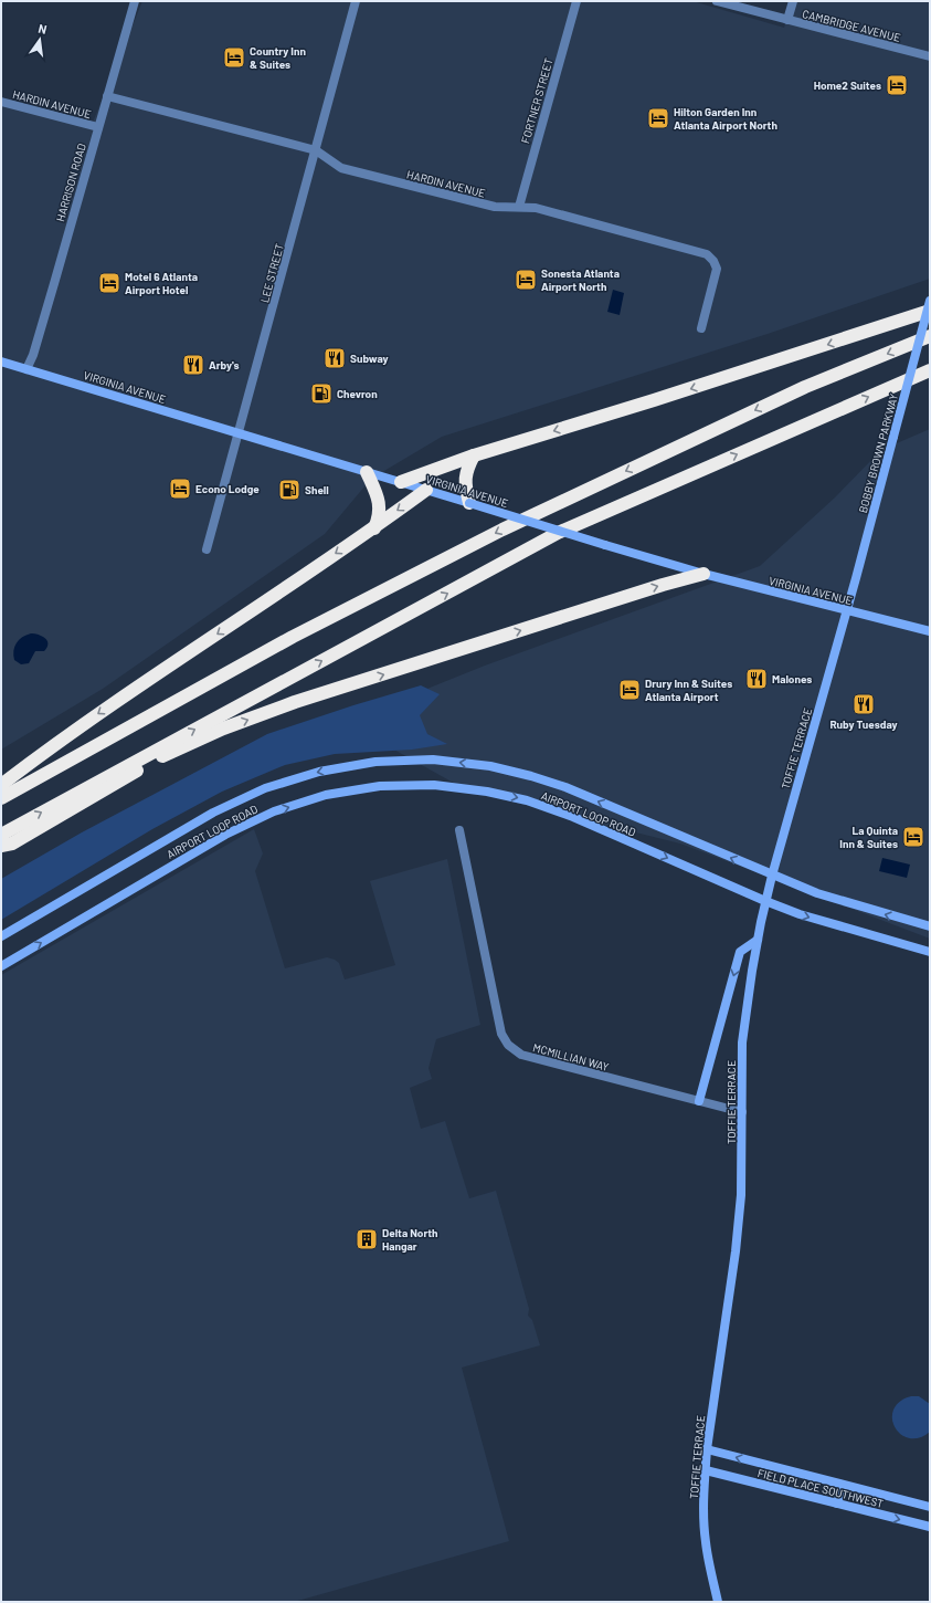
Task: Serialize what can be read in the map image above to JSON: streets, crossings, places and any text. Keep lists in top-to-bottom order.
{
  "streets": {
    "main road": [
      "VIRGINIA AVENUE",
      "BOBBY BROWN PARKWAY",
      "TOFFIE TERRACE",
      "AIRPORT LOOP ROAD",
      "FIELD PLACE SOUTHWEST"
    ],
    "street": [
      "CAMBRIDGE AVENUE",
      "FORTNER STREET",
      "HARDIN AVENUE",
      "HARRISON ROAD",
      "LEE STREET",
      "MCMILLIAN WAY"
    ]
  },
  "crossings": [
    ["FORTNER STREET", "HARDIN AVENUE"],
    ["HARDIN AVENUE", "HARRISON ROAD"],
    ["HARDIN AVENUE", "LEE STREET"],
    ["HARRISON ROAD", "VIRGINIA AVENUE"],
    ["LEE STREET", "VIRGINIA AVENUE"],
    ["VIRGINIA AVENUE", "BOBBY BROWN PARKWAY"],
    ["VIRGINIA AVENUE", "TOFFIE TERRACE"],
    ["BOBBY BROWN PARKWAY", "TOFFIE TERRACE"],
    ["TOFFIE TERRACE", "AIRPORT LOOP ROAD"],
    ["TOFFIE TERRACE", "MCMILLIAN WAY"],
    ["TOFFIE TERRACE", "FIELD PLACE SOUTHWEST"]
  ],
  "places": {
    "hotel": [
      "Country Inn & Suites",
      "Home2 Suites",
      "Hilton Garden Inn Atlanta Airport North",
      "Sonesta Atlanta Airport North",
      "Motel 6 Atlanta Airport Hotel",
      "Econo Lodge",
      "Drury Inn & Suites Atlanta Airport",
      "La Quinta Inn & Suites"
    ],
    "restaurant": [
      "Subway",
      "Arby's",
      "Malones",
      "Ruby Tuesday"
    ],
    "fuel station": ["Chevron", "Shell"],
    "building": ["Delta North Hangar"]
  },
  "north": "top"
}
